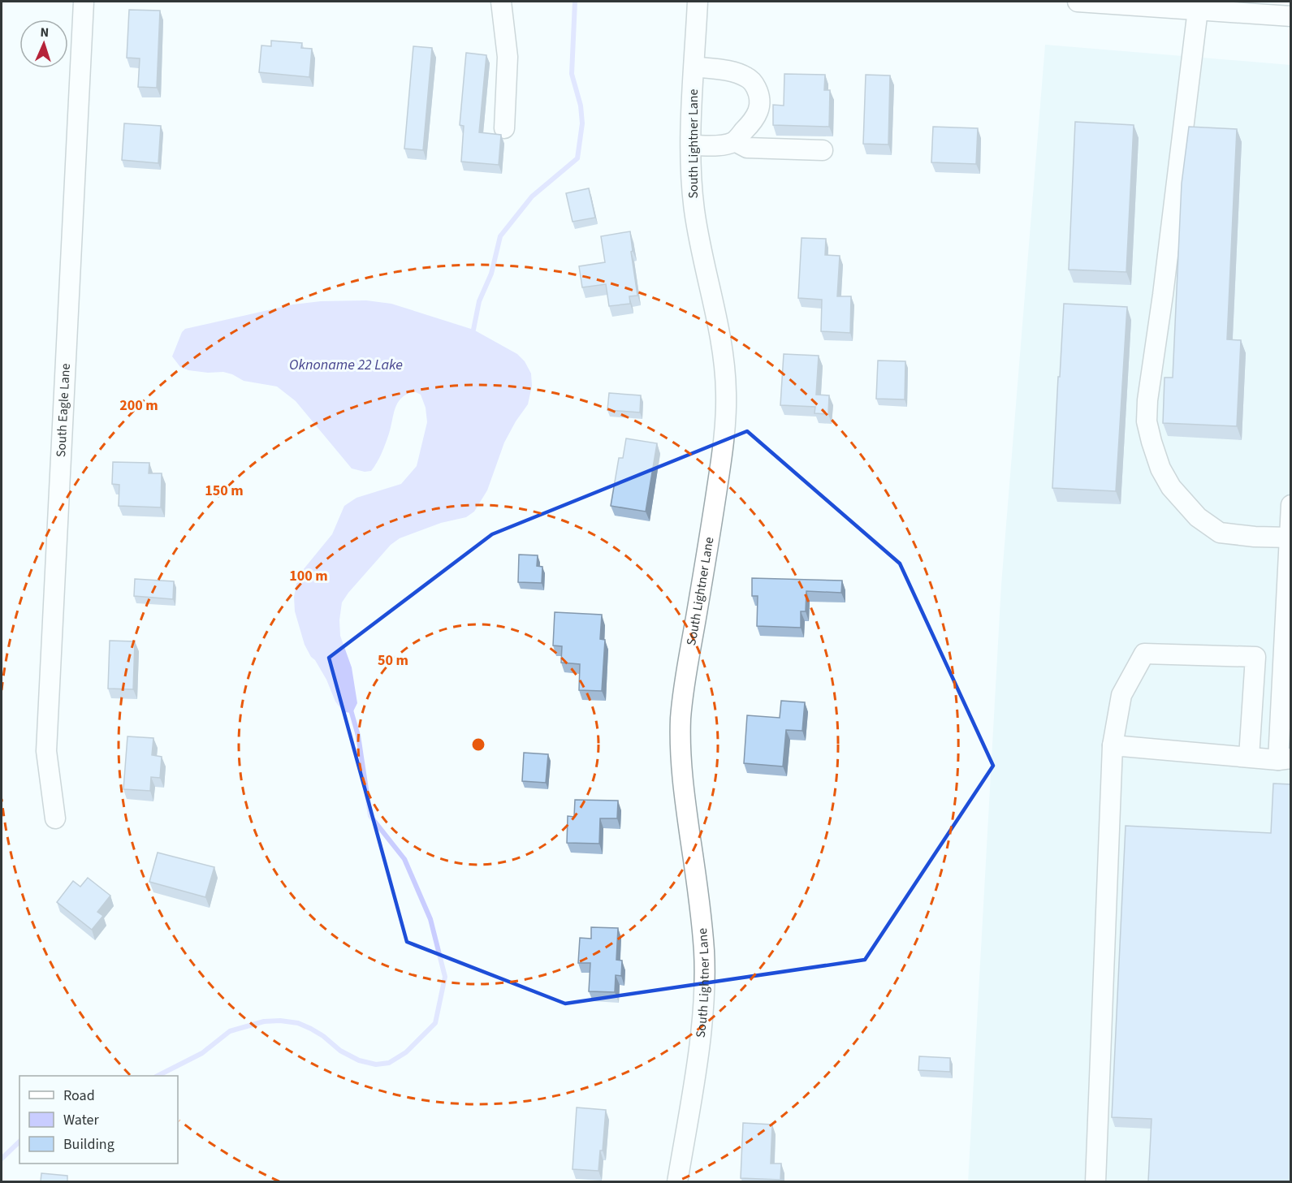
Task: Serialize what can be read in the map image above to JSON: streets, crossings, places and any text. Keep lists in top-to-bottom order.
{
  "streets": {
    "street": ["South Lightner Lane", "South Eagle Lane"]
  },
  "water": ["Oknoname 22 Lake"],
  "legend": ["Road", "Water", "Building"],
  "north": "top",
  "rings": [
    "200 m",
    "150 m",
    "100 m",
    "50 m"
  ]
}
